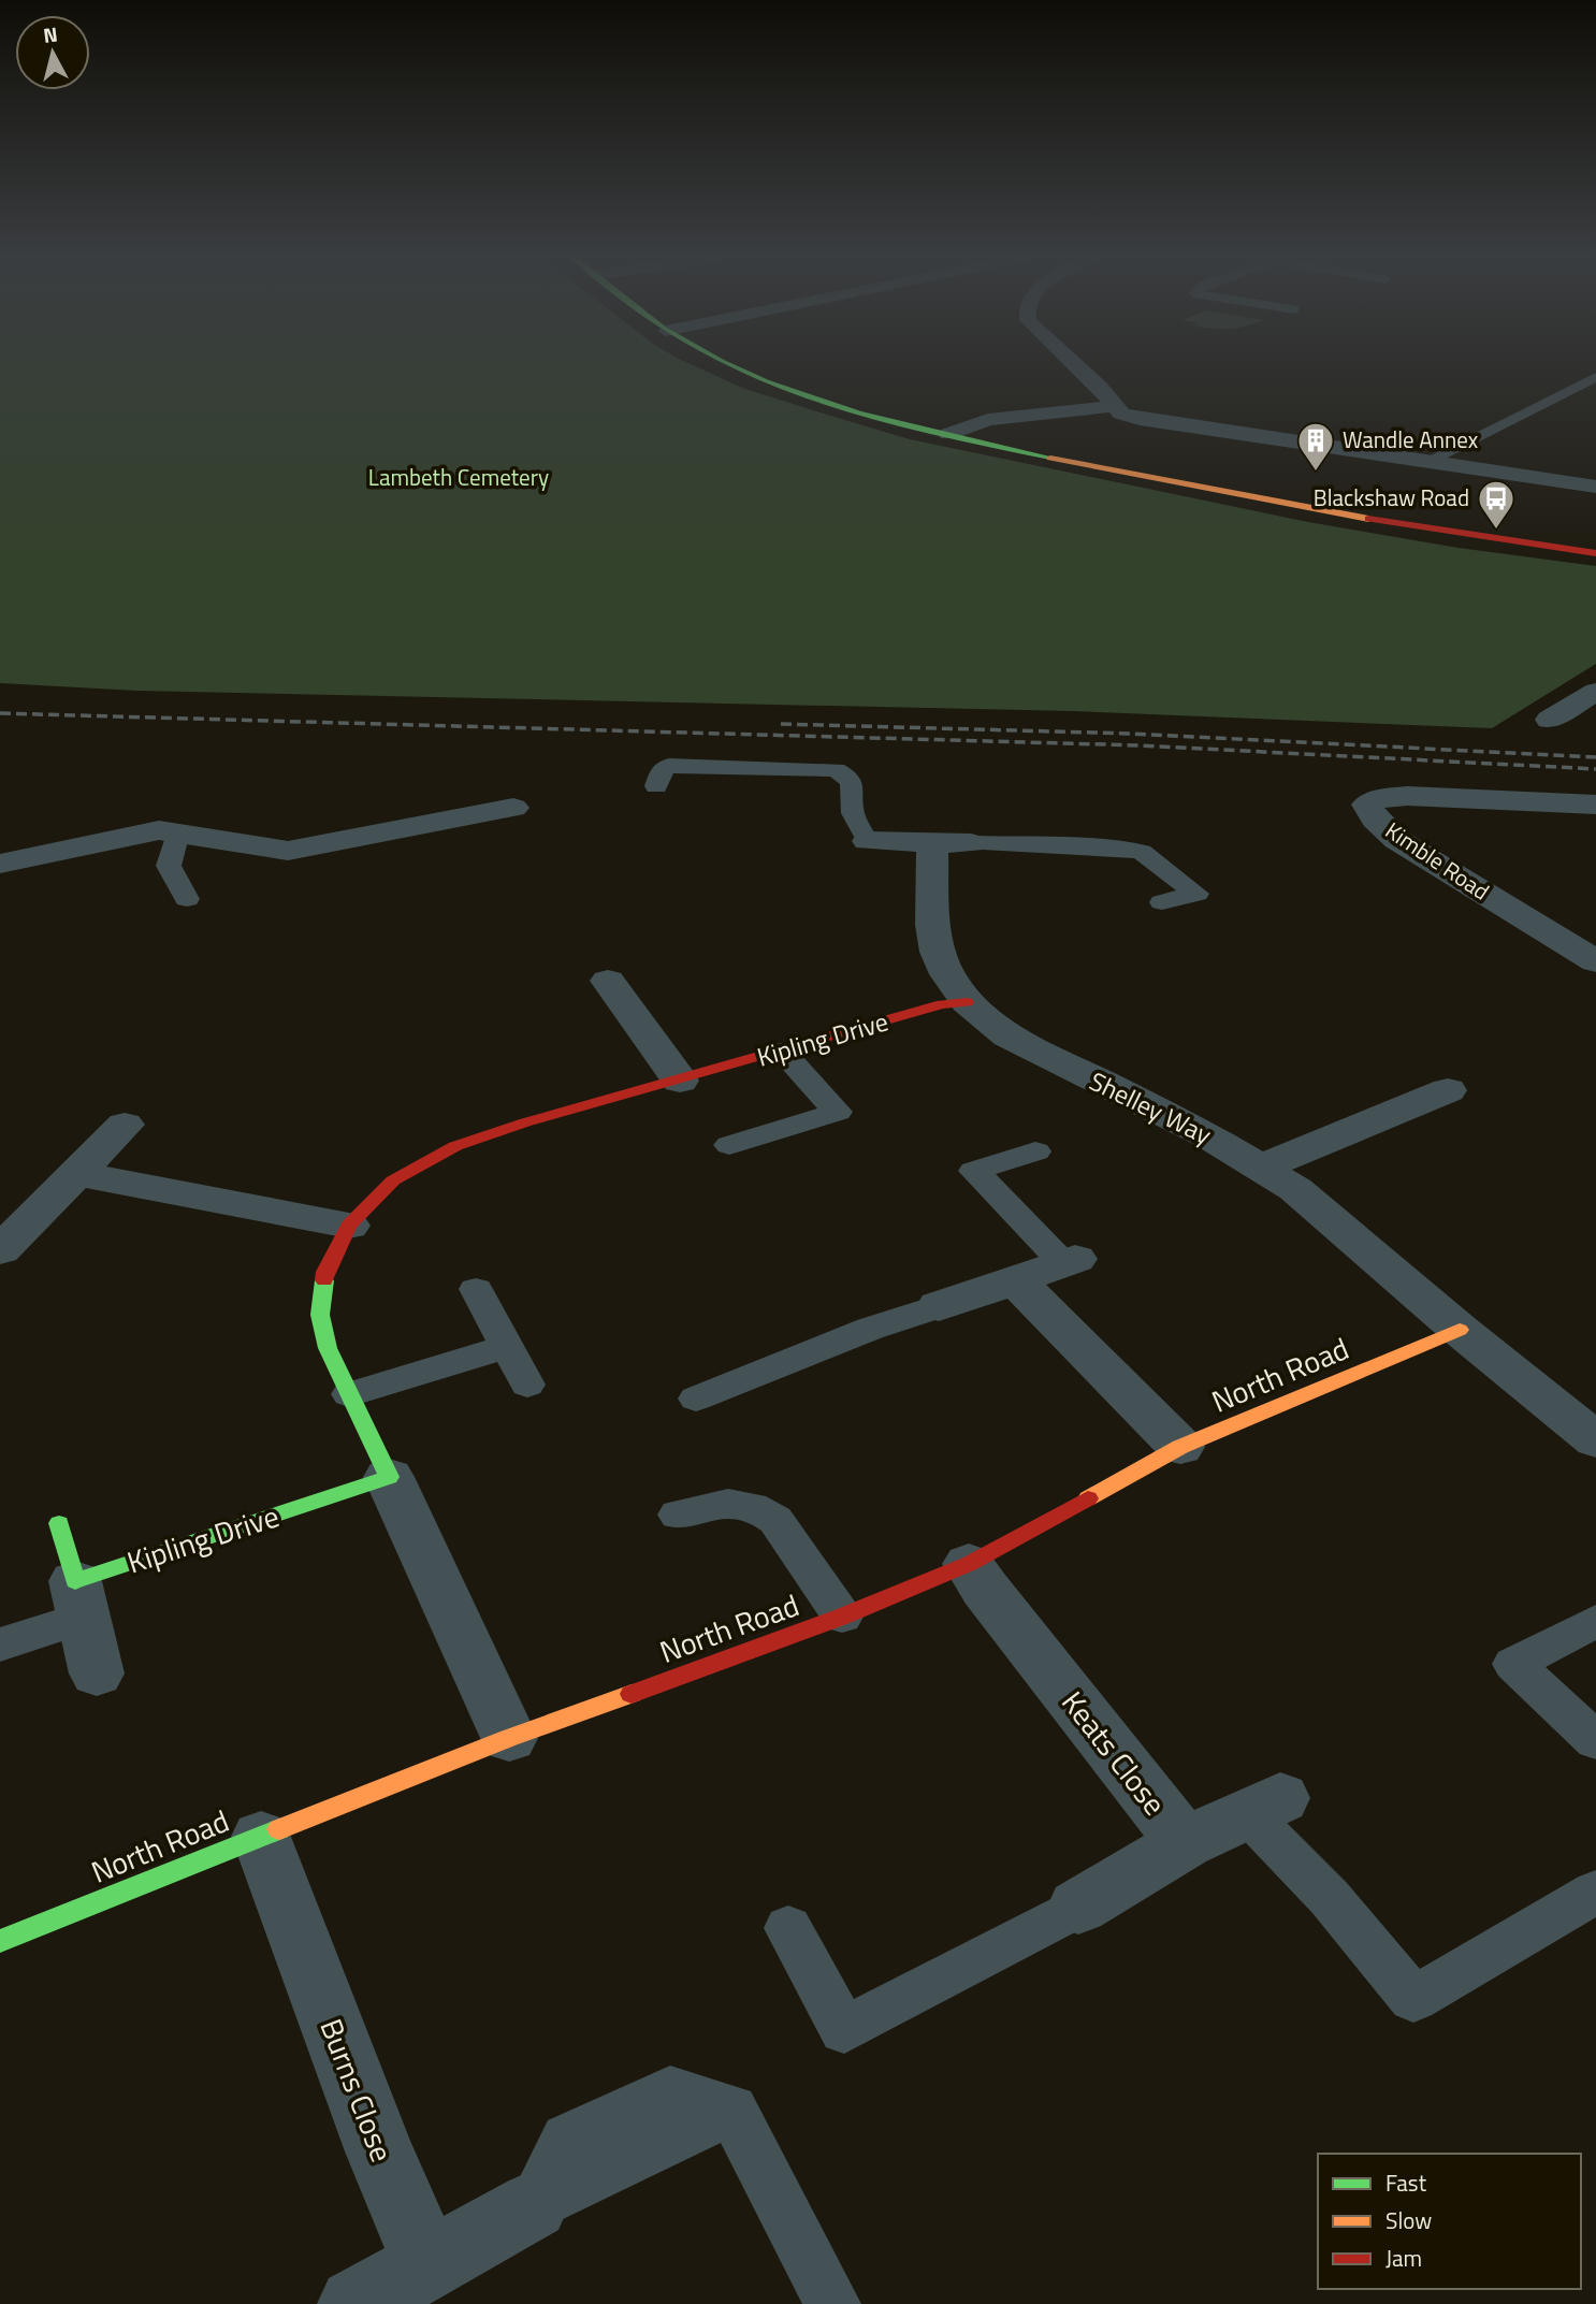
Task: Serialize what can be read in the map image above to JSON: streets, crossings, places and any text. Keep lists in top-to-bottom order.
{
  "streets": {
    "street": [
      "Kimble Road",
      "Kipling Drive",
      "Shelley Way",
      "North Road",
      "Keats Close",
      "Burns Close"
    ]
  },
  "crossings": [
    ["Kipling Drive", "Shelley Way"],
    ["Kipling Drive", "North Road"],
    ["Shelley Way", "North Road"],
    ["North Road", "Keats Close"],
    ["North Road", "Burns Close"]
  ],
  "parks": ["Lambeth Cemetery"],
  "places": {
    "building": ["Wandle Annex"],
    "bus stop": ["Blackshaw Road"]
  },
  "legend": ["Fast", "Slow", "Jam"],
  "north": "top"
}
